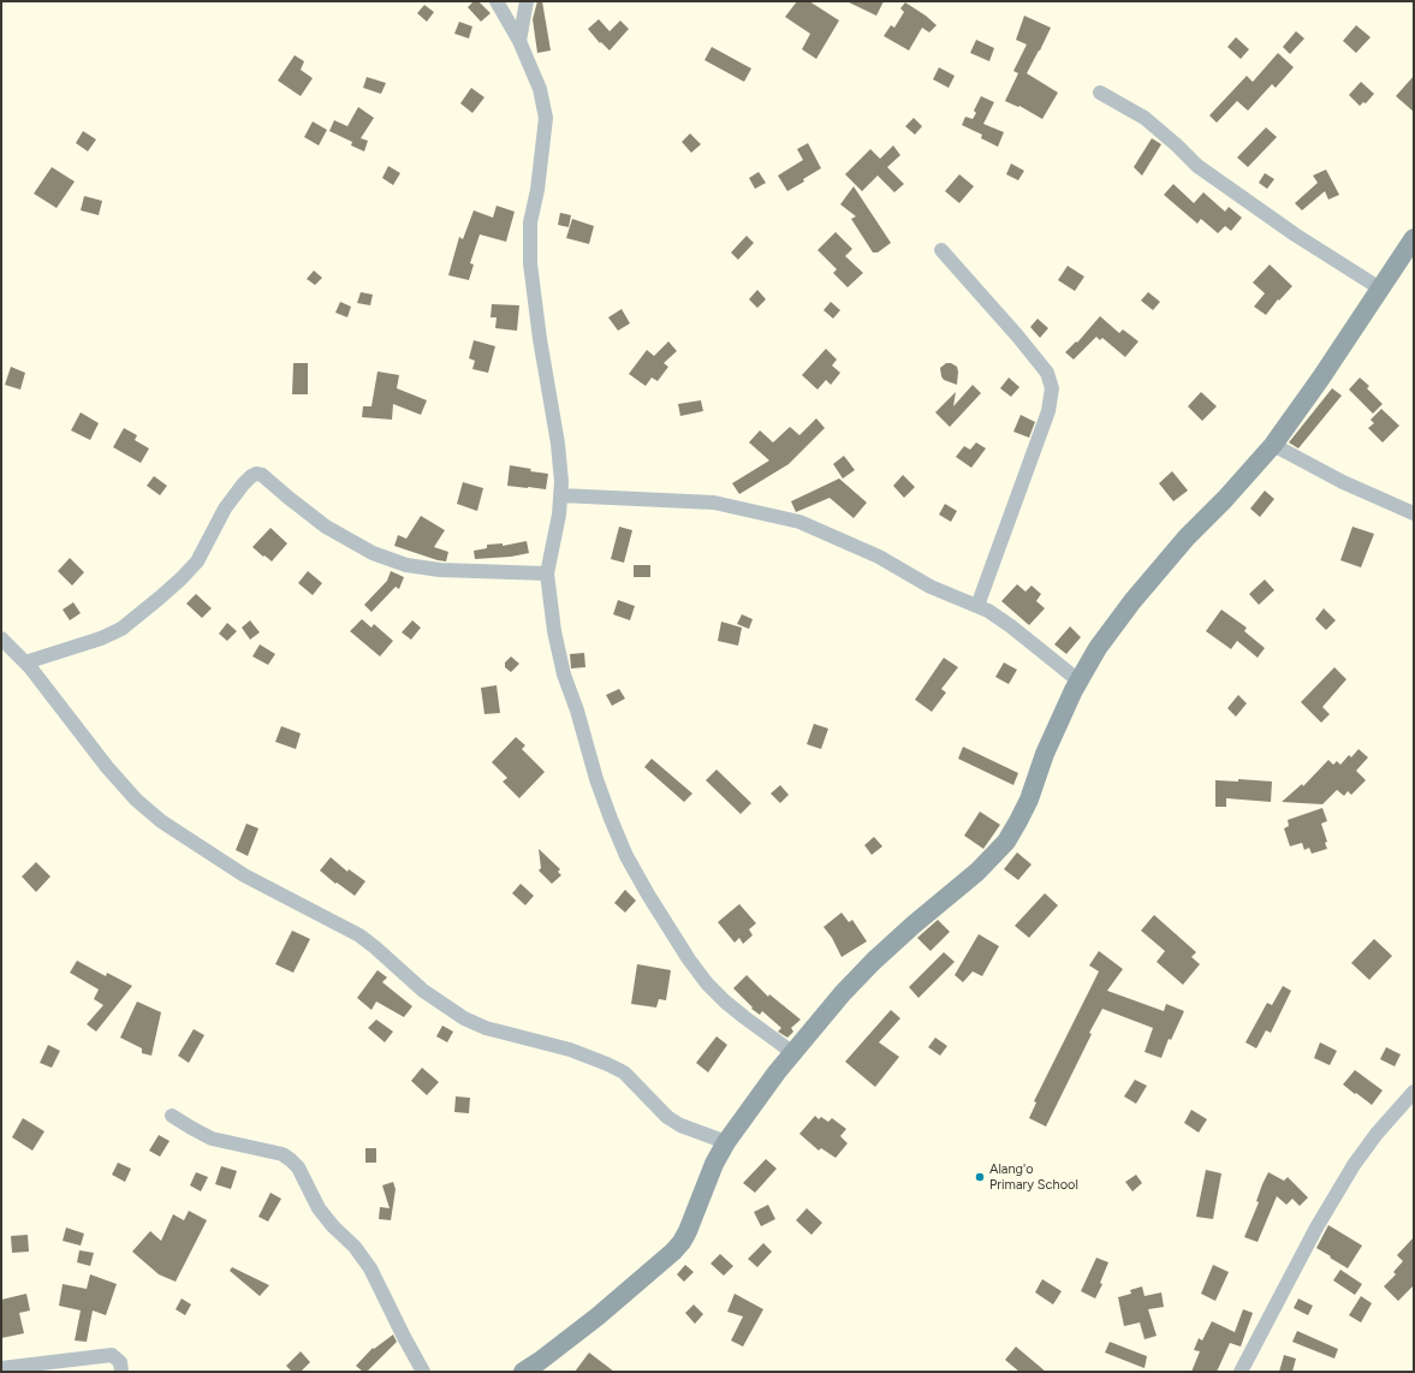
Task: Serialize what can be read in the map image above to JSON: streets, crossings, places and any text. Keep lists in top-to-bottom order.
{
  "places": ["Alang'o Primary School"]
}
